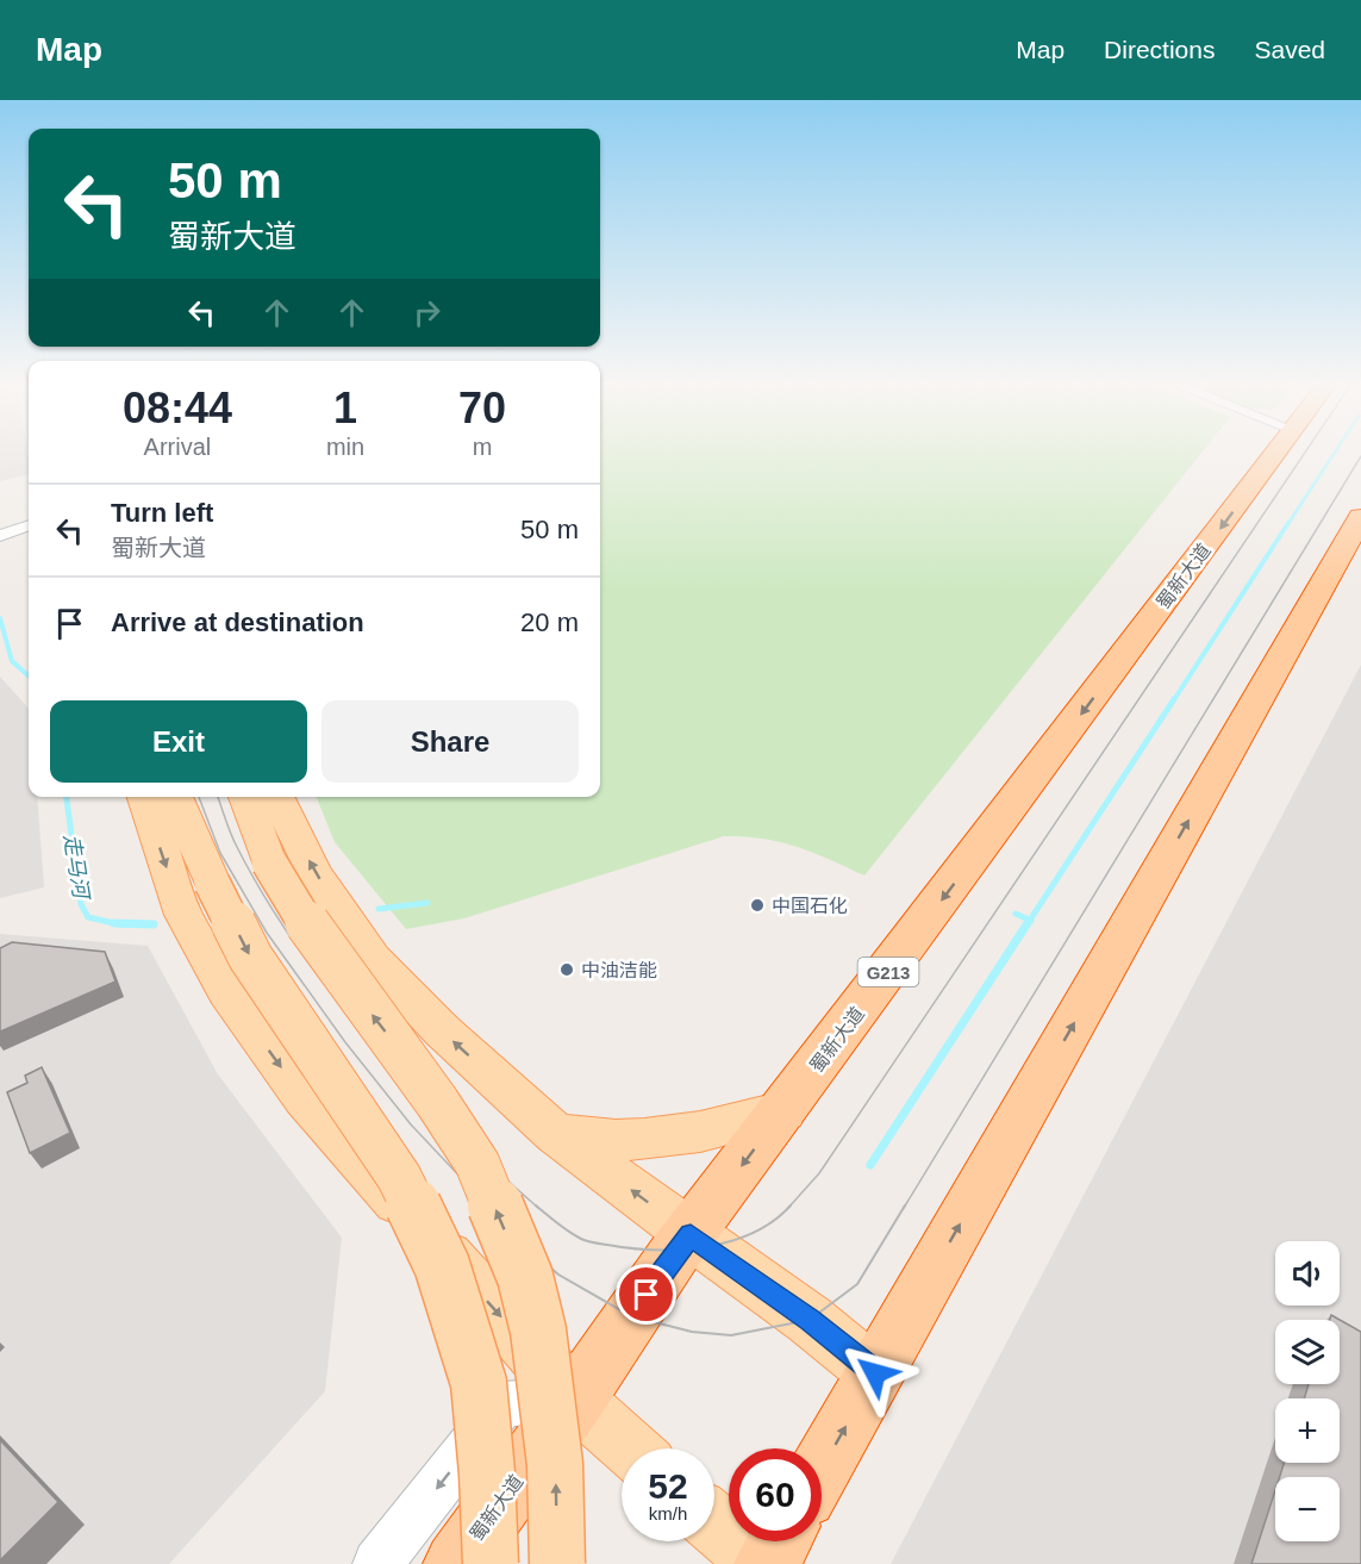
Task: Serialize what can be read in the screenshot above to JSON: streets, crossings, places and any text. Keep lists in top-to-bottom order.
{
  "streets": {
    "highway": ["蜀新大道", "G213"]
  },
  "water": ["走马河"],
  "places": ["中国石化", "中油洁能"],
  "page": {
    "header": "Map",
    "nav": ["Map", "Directions", "Saved"],
    "turn": ["50 m", "蜀新大道"],
    "eta": [
      "08:44",
      "Arrival",
      "1",
      "min",
      "70",
      "m"
    ],
    "list": [
      {
        "name": "Turn left",
        "note": "蜀新大道",
        "value": "50 m"
      },
      {
        "name": "Arrive at destination",
        "value": "20 m"
      }
    ],
    "buttons": ["Exit", "Share"],
    "map_buttons": ["+", "−"],
    "speed": "52 km/h",
    "limit": "60"
  }
}
